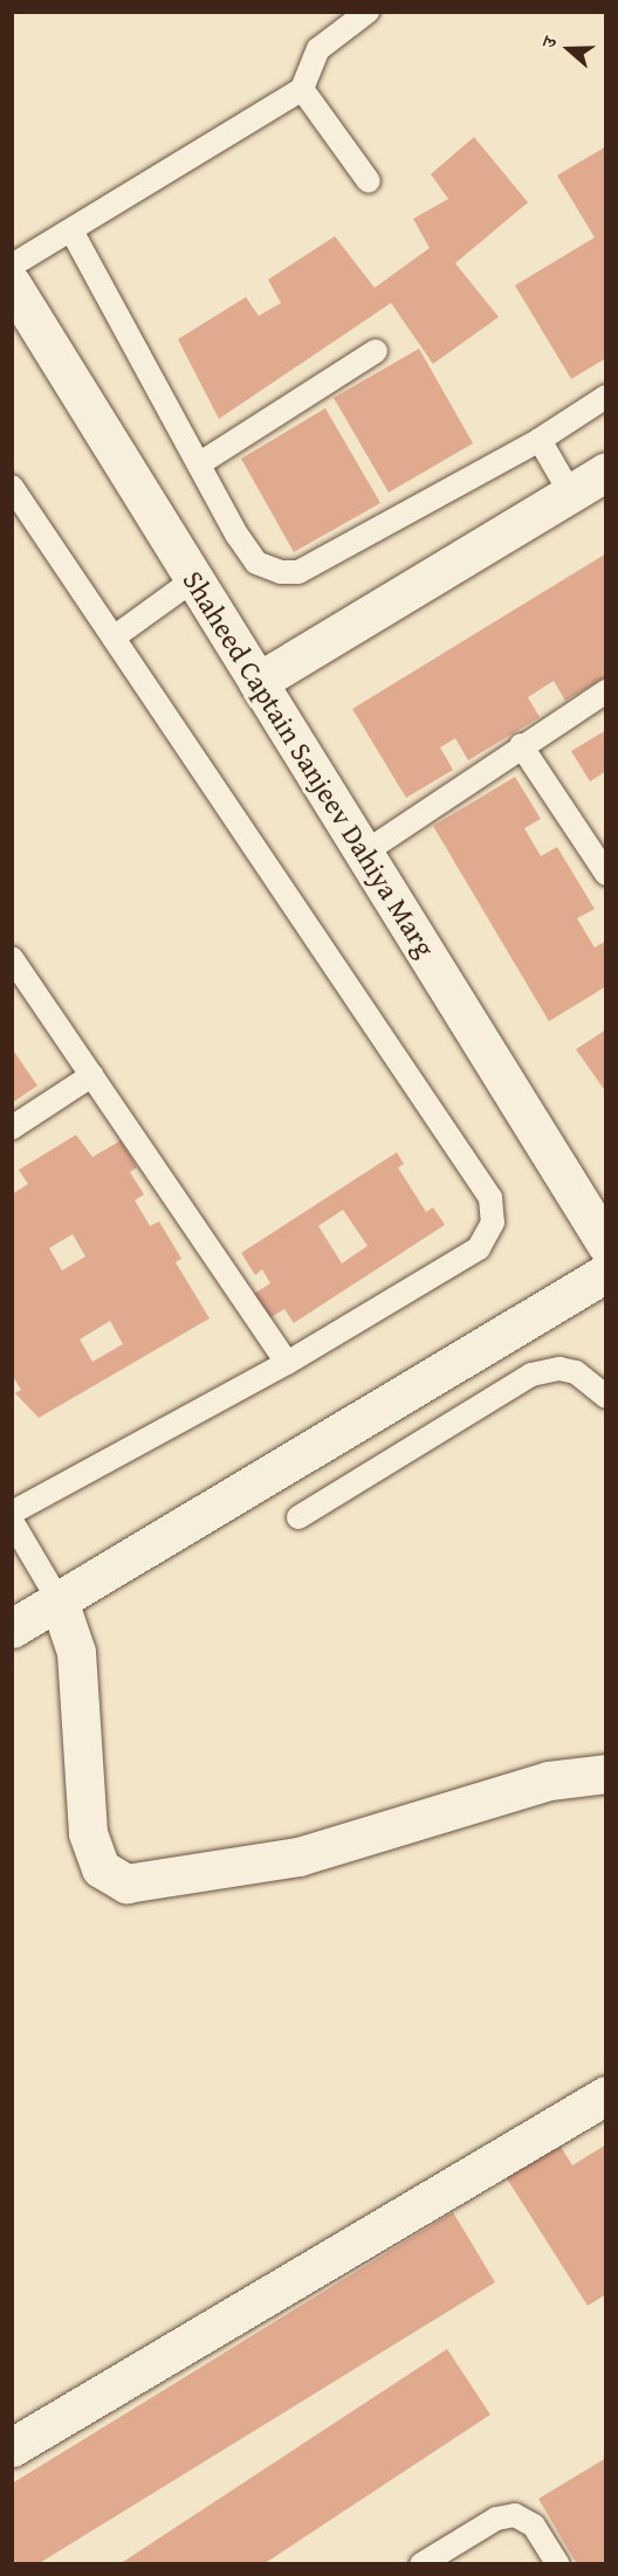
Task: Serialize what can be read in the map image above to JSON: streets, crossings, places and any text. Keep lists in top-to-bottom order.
{
  "streets": {
    "street": ["Shaheed Captain Sanjeev Dahiya Marg"]
  },
  "north": "left"
}
